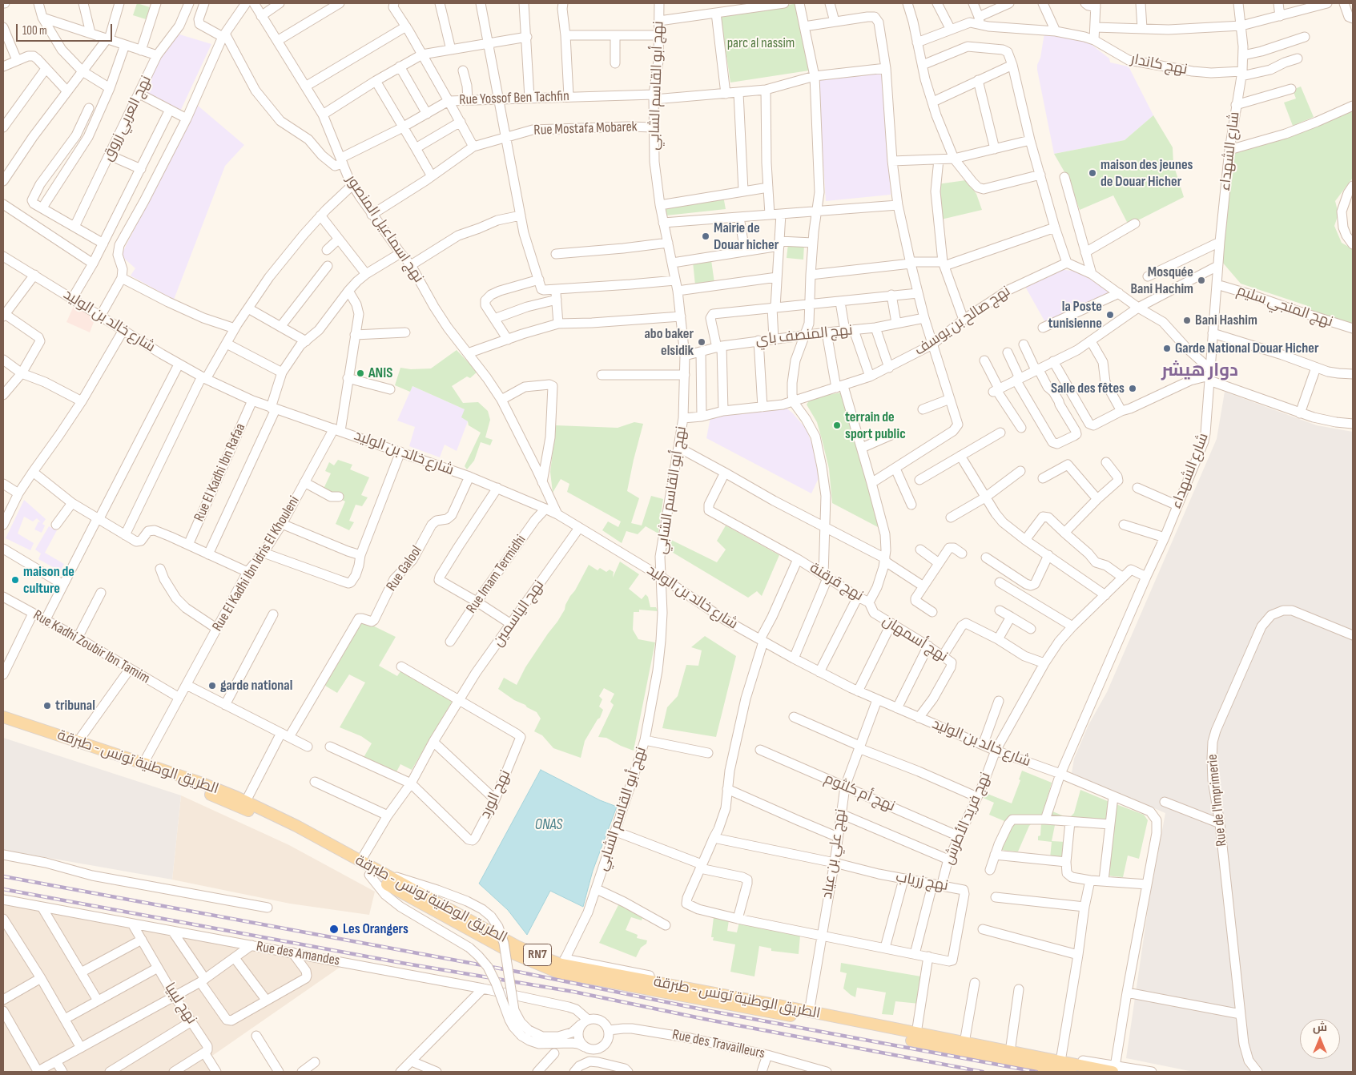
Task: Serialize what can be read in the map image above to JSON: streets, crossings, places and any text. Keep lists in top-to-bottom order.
{
  "streets": {
    "main road": ["الطريق الوطنية تونس - طبرقة", "RN7"],
    "street": [
      "نهج كاندار",
      "نهج أبو القاسم الشابي",
      "Rue Yossof Ben Tachfin",
      "نهج العربي زروق",
      "Rue Mostafa Mobarek",
      "شارع الشهداء",
      "نهج اسماعيل المنصور",
      "نهج المنجي سليم",
      "شارع خالد بن الوليد",
      "نهج صالح بن يوسف",
      "نهج المنصف باي",
      "Rue El Kadhi Ibn Rafaa",
      "Rue El Kadhi Ibn Idris El Khouleni",
      "Rue Galool",
      "Rue Imam Termidhi",
      "نهج قرقنة",
      "نهج الياسمين",
      "نهج أسمهان",
      "Rue Kadhi Zoubir Ibn Tamim",
      "نهج أم كلثوم",
      "نهج الورد",
      "Rue de l'Imprimerie",
      "نهج فريد الأطرش",
      "نهج علي بن عياد",
      "نهج زرياب",
      "Rue des Amandes",
      "نهج ليبيا",
      "Rue des Travailleurs"
    ]
  },
  "crossings": [
    ["نهج كاندار", "شارع الشهداء"],
    ["نهج أبو القاسم الشابي", "Rue Yossof Ben Tachfin"],
    ["نهج أبو القاسم الشابي", "Rue Mostafa Mobarek"],
    ["نهج أبو القاسم الشابي", "شارع خالد بن الوليد"],
    ["نهج أبو القاسم الشابي", "نهج صالح بن يوسف"],
    ["نهج أبو القاسم الشابي", "نهج المنصف باي"],
    ["نهج أبو القاسم الشابي", "الطريق الوطنية تونس - طبرقة"],
    ["Rue Yossof Ben Tachfin", "نهج اسماعيل المنصور"],
    ["Rue Mostafa Mobarek", "نهج اسماعيل المنصور"],
    ["شارع الشهداء", "نهج المنجي سليم"],
    ["شارع الشهداء", "شارع خالد بن الوليد"],
    ["نهج اسماعيل المنصور", "شارع خالد بن الوليد"],
    ["شارع خالد بن الوليد", "Rue El Kadhi Ibn Rafaa"],
    ["شارع خالد بن الوليد", "Rue El Kadhi Ibn Idris El Khouleni"],
    ["شارع خالد بن الوليد", "Rue Galool"],
    ["شارع خالد بن الوليد", "Rue Imam Termidhi"],
    ["شارع خالد بن الوليد", "نهج الياسمين"],
    ["شارع خالد بن الوليد", "نهج أسمهان"],
    ["شارع خالد بن الوليد", "الطريق الوطنية تونس - طبرقة"],
    ["شارع خالد بن الوليد", "نهج فريد الأطرش"],
    ["شارع خالد بن الوليد", "نهج علي بن عياد"],
    ["نهج صالح بن يوسف", "نهج قرقنة"],
    ["نهج المنصف باي", "نهج قرقنة"],
    ["Rue El Kadhi Ibn Idris El Khouleni", "Rue Kadhi Zoubir Ibn Tamim"],
    ["Rue El Kadhi Ibn Idris El Khouleni", "الطريق الوطنية تونس - طبرقة"],
    ["نهج قرقنة", "نهج أسمهان"],
    ["نهج الياسمين", "الطريق الوطنية تونس - طبرقة"],
    ["نهج الياسمين", "نهج الورد"],
    ["الطريق الوطنية تونس - طبرقة", "نهج علي بن عياد"],
    ["نهج أم كلثوم", "نهج فريد الأطرش"],
    ["نهج أم كلثوم", "نهج علي بن عياد"],
    ["نهج فريد الأطرش", "نهج زرياب"],
    ["نهج علي بن عياد", "نهج زرياب"],
    ["Rue des Amandes", "نهج ليبيا"],
    ["Rue des Amandes", "Rue des Travailleurs"]
  ],
  "districts": ["دوار هيشر"],
  "water": ["ONAS"],
  "parks": ["parc al nassim"],
  "places": [
    "maison des jeunes de Douar Hicher",
    "Mairie de Douar hicher",
    "Mosquée Bani Hachim",
    "la Poste tunisienne",
    "Bani Hashim",
    "abo baker elsidik",
    "Garde National Douar Hicher",
    "ANIS",
    "Salle des fêtes",
    "terrain de sport public",
    "maison de culture",
    "garde national",
    "tribunal",
    "Les Orangers"
  ],
  "scale_bar": "100 m",
  "north": "top"
}
